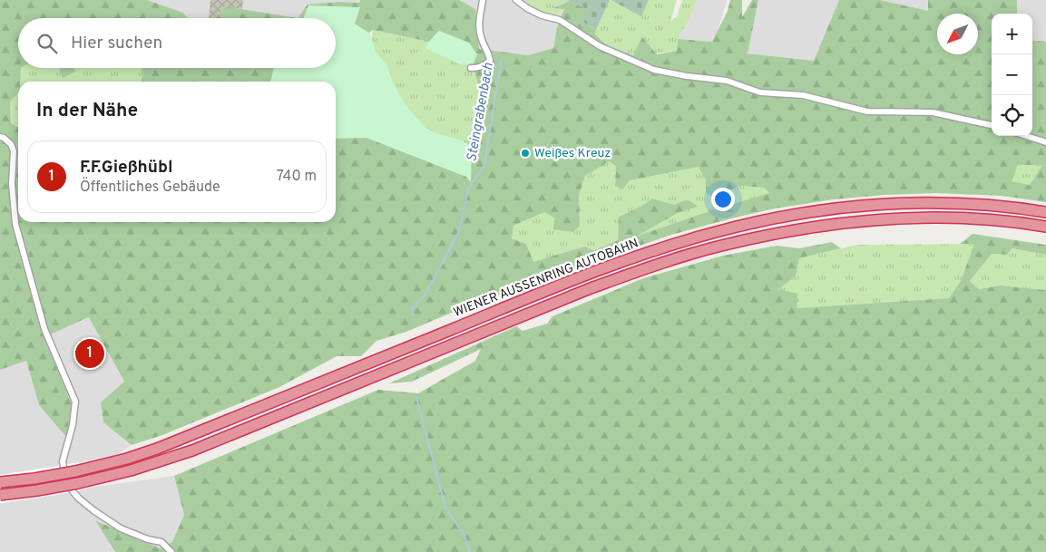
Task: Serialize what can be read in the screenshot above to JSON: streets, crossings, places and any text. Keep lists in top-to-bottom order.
{
  "streets": {
    "highway": ["WIENER AUSSENRING AUTOBAHN"]
  },
  "water": ["Steingrabenbach"],
  "places": ["Weißes Kreuz"],
  "north": "bottom left",
  "page": {
    "map_buttons": ["+", "−"],
    "search": "Hier suchen",
    "heading": "In der Nähe",
    "list": [
      {
        "mark": "1",
        "name": "F.F.Gießhübl",
        "note": "Öffentliches Gebäude",
        "value": "740 m"
      }
    ],
    "pins": "1"
  }
}
